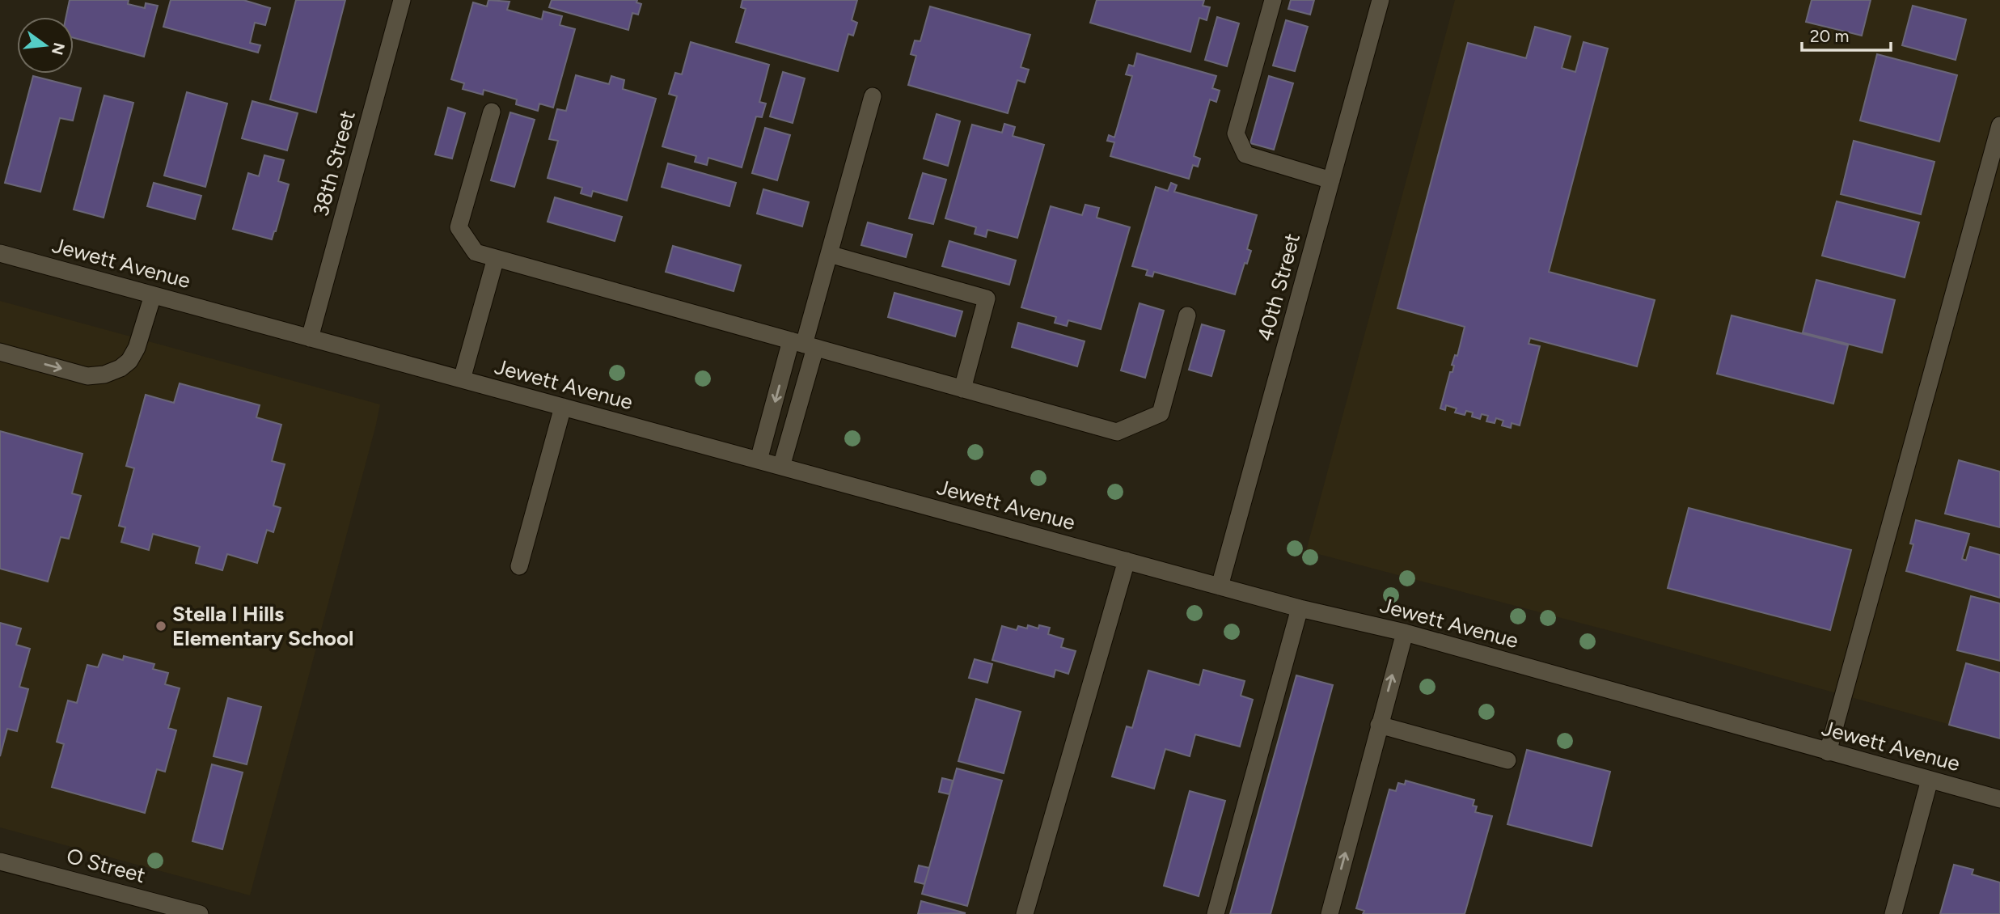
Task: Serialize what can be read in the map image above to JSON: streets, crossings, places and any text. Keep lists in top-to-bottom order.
{
  "streets": {
    "street": [
      "38th Street",
      "Jewett Avenue",
      "40th Street",
      "O Street"
    ]
  },
  "crossings": [
    ["38th Street", "Jewett Avenue"],
    ["Jewett Avenue", "40th Street"]
  ],
  "places": ["Stella I Hills Elementary School"],
  "scale_bar": "20 m",
  "north": "right"
}
